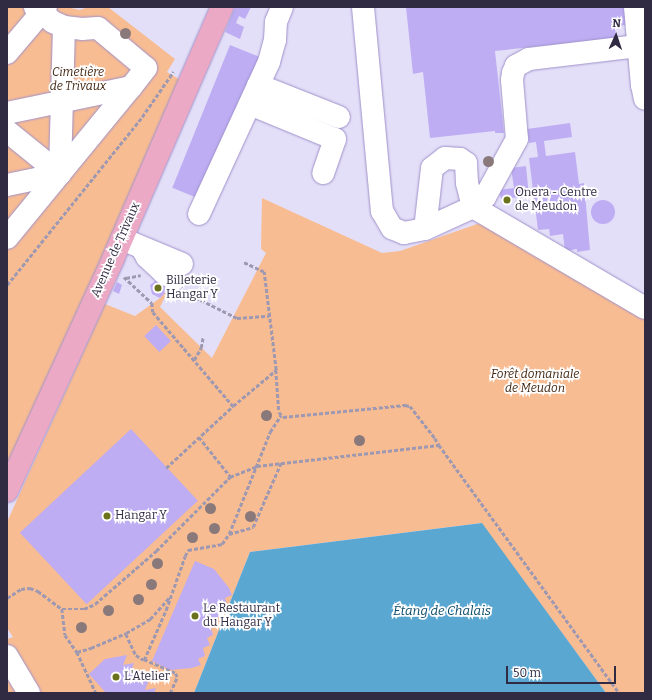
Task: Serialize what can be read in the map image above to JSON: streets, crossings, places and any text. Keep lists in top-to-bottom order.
{
  "streets": {
    "main road": ["Avenue de Trivaux"]
  },
  "water": ["Étang de Chalais"],
  "parks": ["Cimetière de Trivaux", "Forêt domaniale de Meudon"],
  "places": [
    "Onera - Centre de Meudon",
    "Billeterie Hangar Y",
    "Hangar Y",
    "Le Restaurant du Hangar Y",
    "L'Atelier"
  ],
  "scale_bar": "50 m",
  "north": "top"
}
